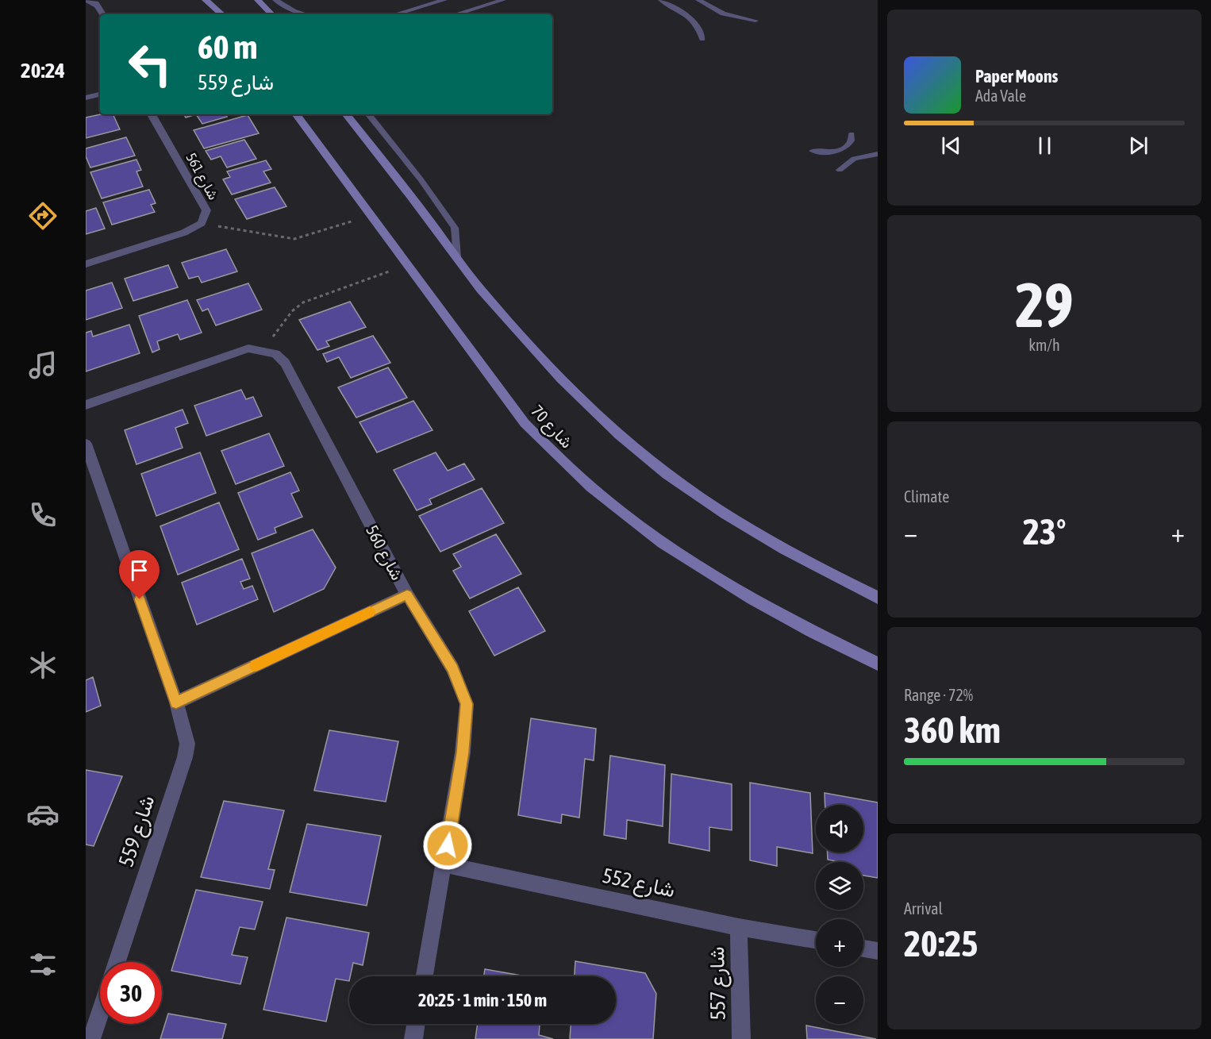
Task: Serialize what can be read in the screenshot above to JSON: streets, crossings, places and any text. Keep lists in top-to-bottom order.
{
  "streets": {
    "main road": ["شارع 70"],
    "street": [
      "شارع 561",
      "شارع 560",
      "شارع 559",
      "شارع 552",
      "شارع 557"
    ]
  },
  "crossings": [
    ["شارع 560", "شارع 552"],
    ["شارع 552", "شارع 557"]
  ],
  "page": {
    "tabs": "20:24",
    "turn": ["60 m", "شارع 559"],
    "song": ["Paper Moons", "Ada Vale"],
    "tile": [
      ["29", "km/h"],
      "Climate",
      ["Range · 72%", "360 km"],
      ["Arrival", "20:25"]
    ],
    "heat": ["−", "23°", "+"],
    "map_buttons": ["+", "−"],
    "limit": "30",
    "trip": "20:25 · 1 min · 150 m"
  }
}
